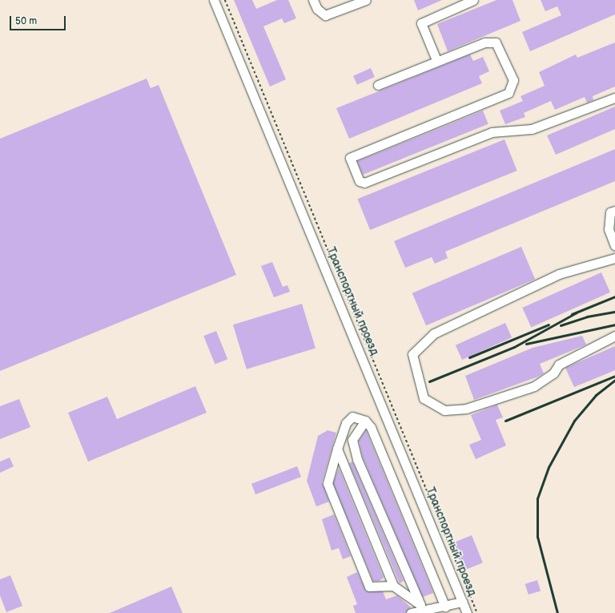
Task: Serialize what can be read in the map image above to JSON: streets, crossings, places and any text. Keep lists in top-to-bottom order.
{
  "streets": {
    "street": ["Транспортный проезд"]
  },
  "scale_bar": "50 m"
}
